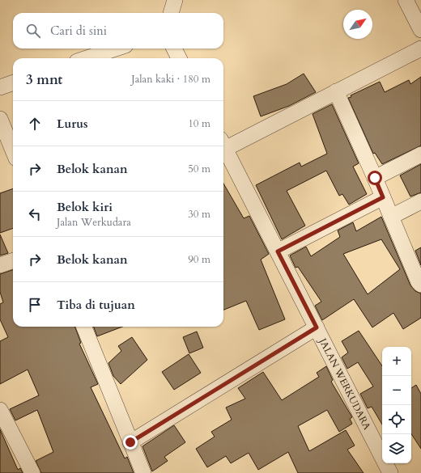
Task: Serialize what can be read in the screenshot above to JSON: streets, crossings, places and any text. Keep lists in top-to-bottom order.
{
  "streets": {
    "street": ["JALAN WERKUDARA"]
  },
  "north": "top right",
  "page": {
    "search": "Cari di sini",
    "heading": ["3 mnt", "Jalan kaki · 180 m"],
    "list": [
      ["Lurus", "10 m"],
      ["Belok kanan", "50 m"],
      ["Belok kiri", "Jalan Werkudara", "30 m"],
      ["Belok kanan", "90 m"],
      "Tiba di tujuan"
    ],
    "map_buttons": ["+", "−"]
  }
}
